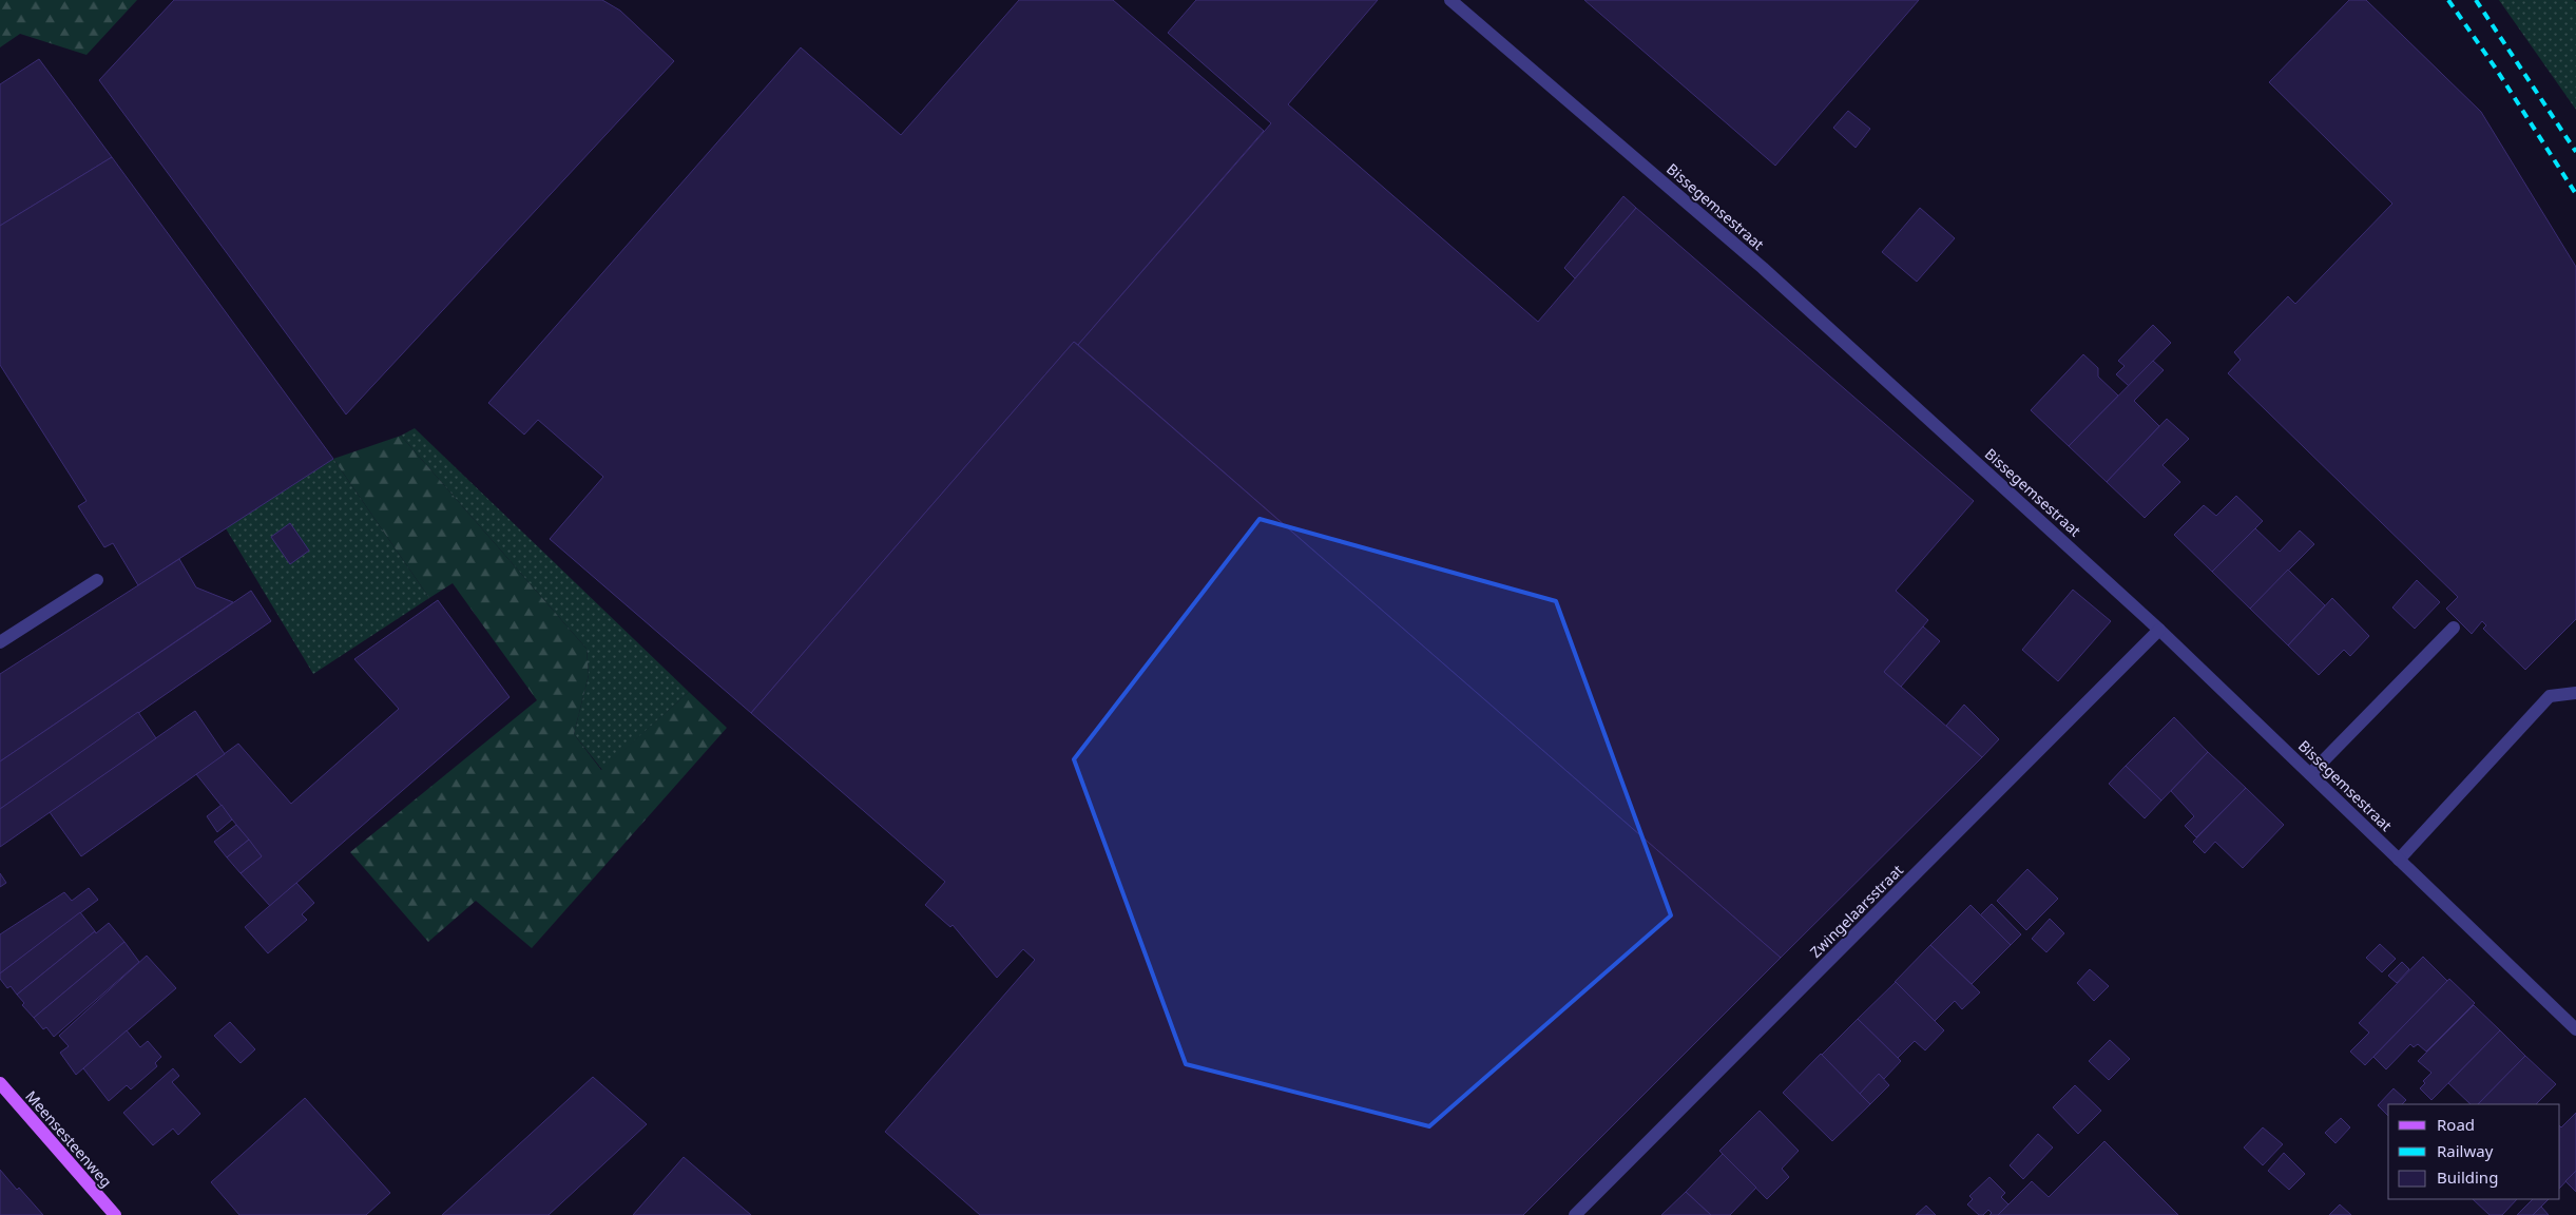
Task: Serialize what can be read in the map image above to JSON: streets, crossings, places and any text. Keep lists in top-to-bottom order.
{
  "streets": {
    "main road": ["Meensesteenweg"],
    "street": ["Bissegemsestraat", "Zwingelaarsstraat"]
  },
  "crossings": [
    ["Bissegemsestraat", "Zwingelaarsstraat"]
  ],
  "legend": ["Road", "Railway", "Building"]
}
